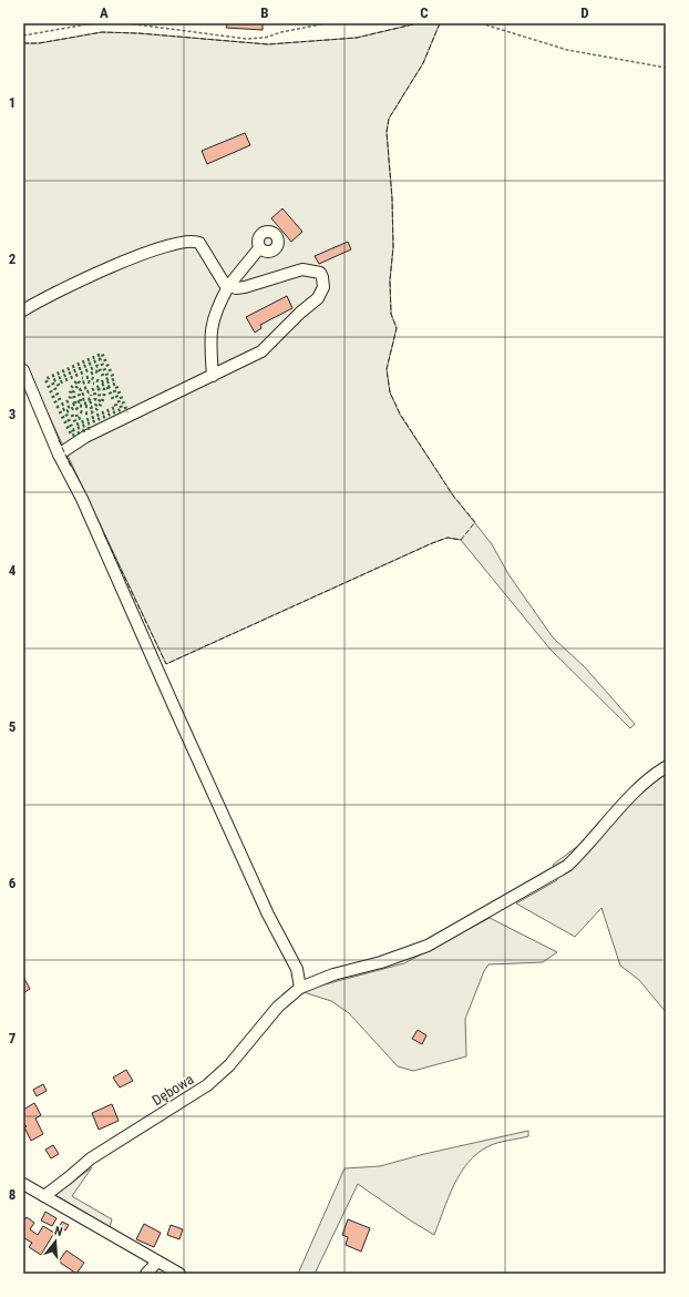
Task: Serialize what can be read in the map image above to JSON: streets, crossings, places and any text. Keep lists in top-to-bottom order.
{
  "streets": {
    "street": ["Dębowa"]
  },
  "north": "top",
  "grid": {
    "columns": [
      "A",
      "B",
      "C",
      "D"
    ],
    "rows": [
      "1",
      "2",
      "3",
      "4",
      "5",
      "6",
      "7",
      "8"
    ]
  }
}
